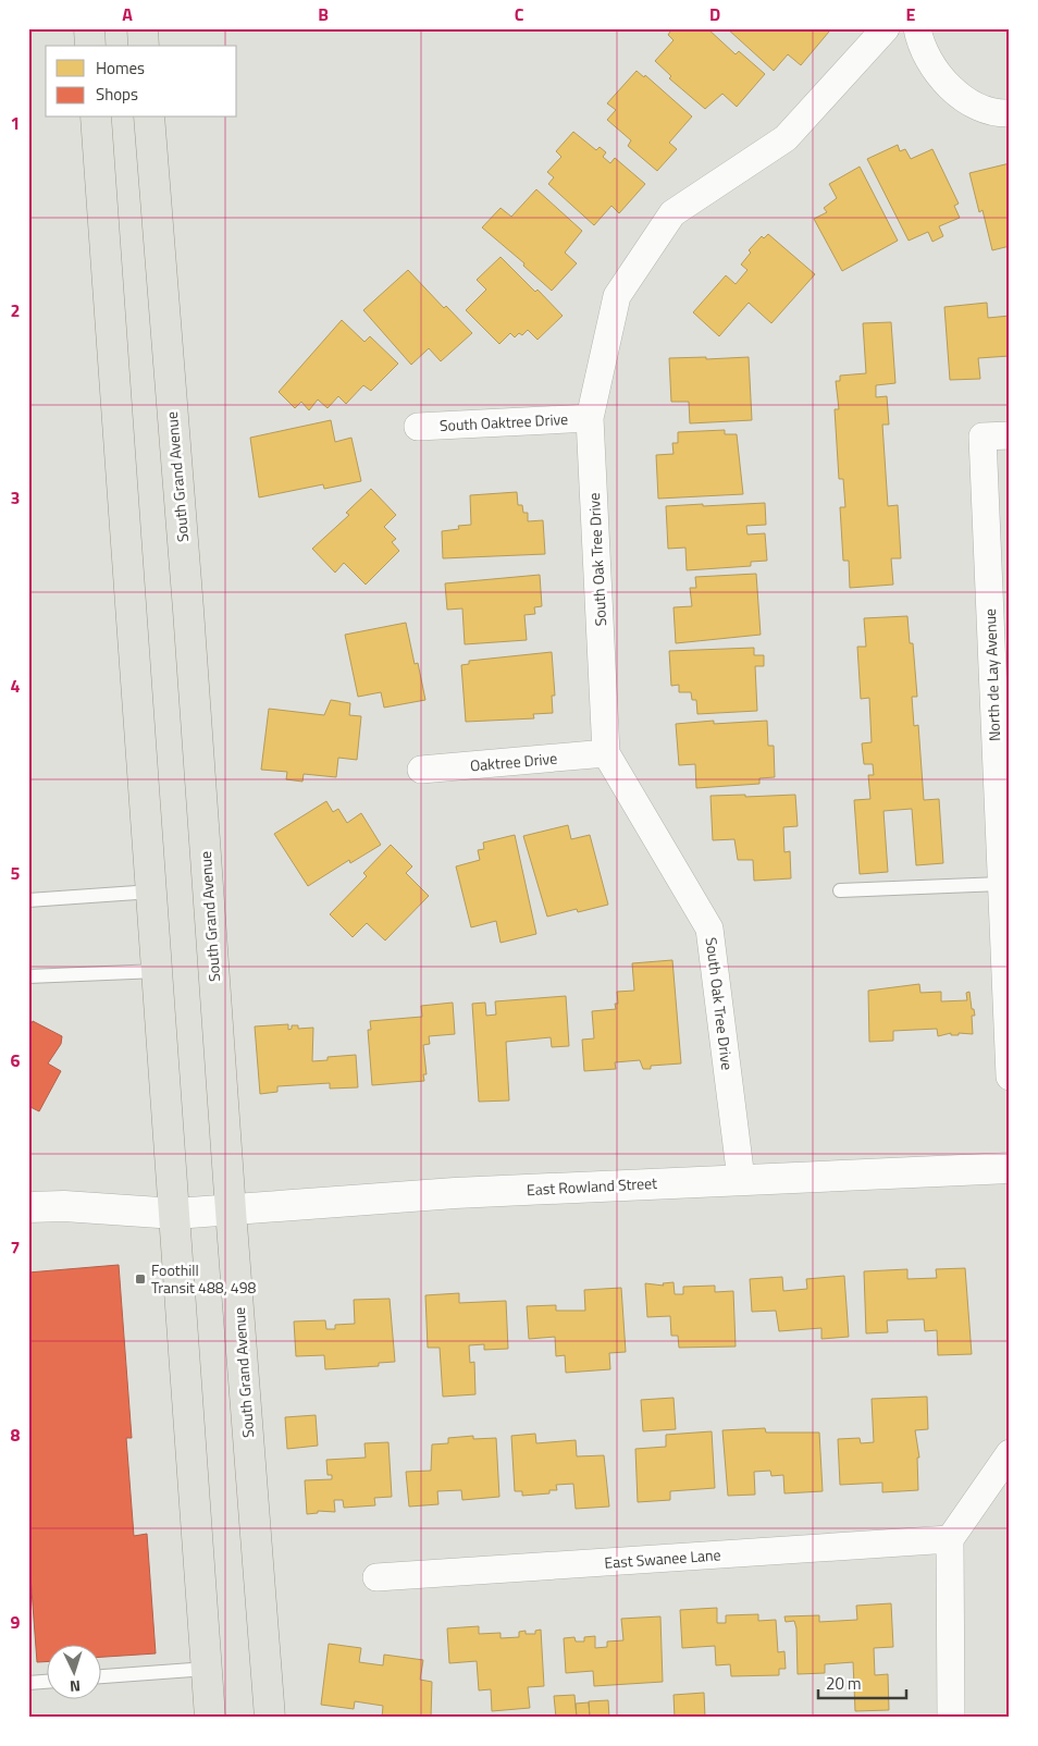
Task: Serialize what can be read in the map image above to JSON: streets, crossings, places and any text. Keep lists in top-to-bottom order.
{
  "streets": {
    "main road": ["South Grand Avenue", "East Rowland Street"],
    "street": [
      "South Oaktree Drive",
      "South Oak Tree Drive",
      "North de Lay Avenue",
      "Oaktree Drive",
      "East Swanee Lane"
    ]
  },
  "crossings": [
    ["South Oaktree Drive", "South Oak Tree Drive"],
    ["South Grand Avenue", "East Rowland Street"],
    ["South Oak Tree Drive", "Oaktree Drive"],
    ["South Oak Tree Drive", "East Rowland Street"]
  ],
  "places": {
    "transit": ["Foothill Transit 488, 498"]
  },
  "legend": ["Homes", "Shops"],
  "scale_bar": "20 m",
  "north": "bottom",
  "grid": {
    "columns": [
      "A",
      "B",
      "C",
      "D",
      "E"
    ],
    "rows": [
      "1",
      "2",
      "3",
      "4",
      "5",
      "6",
      "7",
      "8",
      "9"
    ]
  }
}
